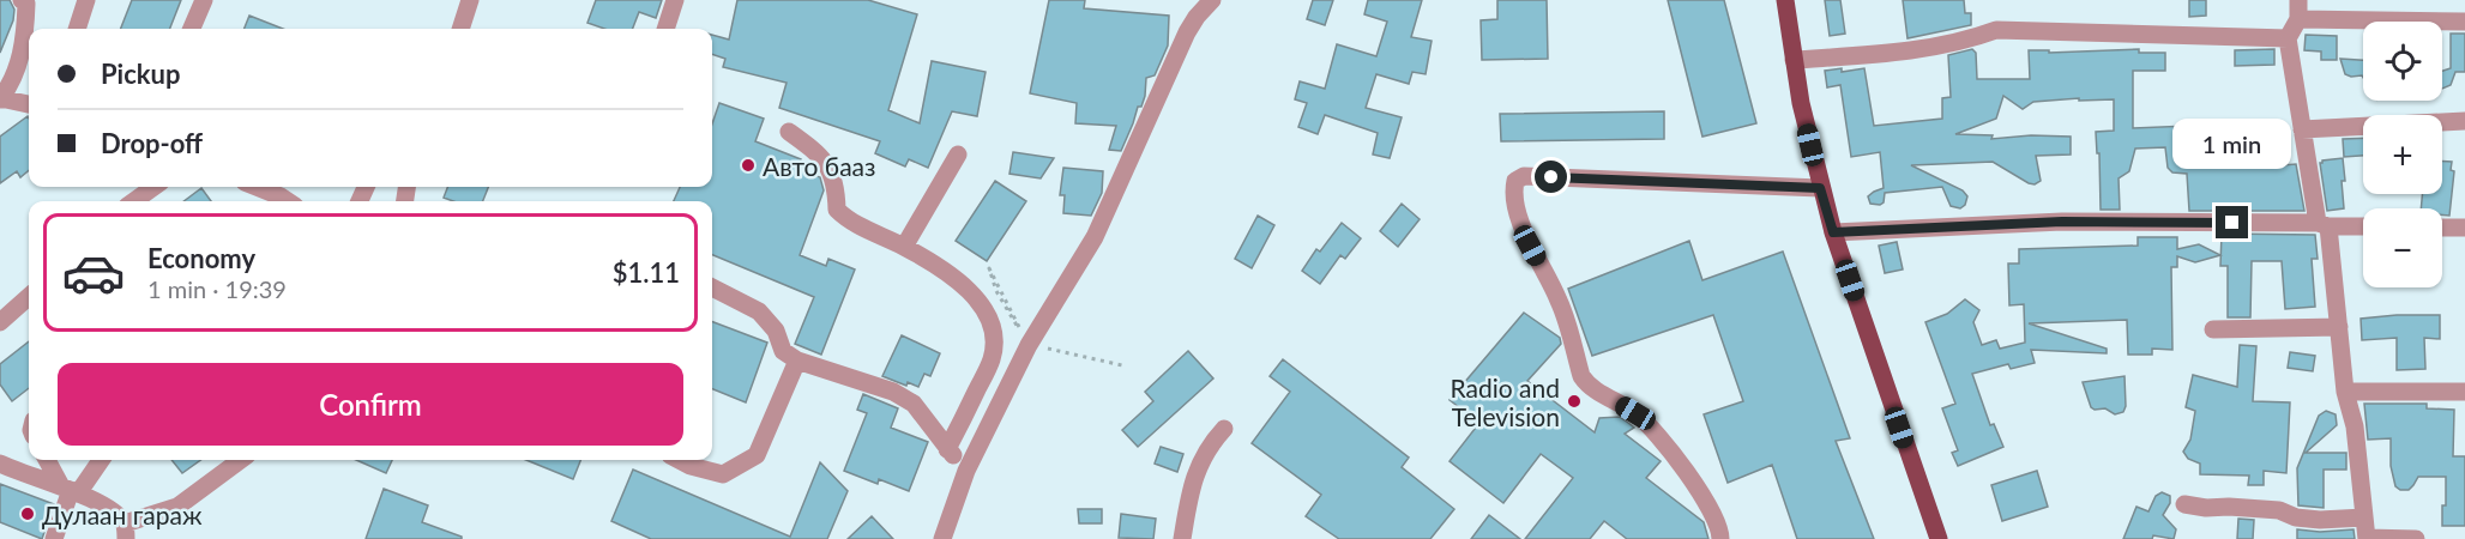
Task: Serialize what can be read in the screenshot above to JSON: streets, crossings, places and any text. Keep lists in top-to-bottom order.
{
  "places": ["Авто бааз", "Radio and Television", "Дулаан гараж"],
  "page": {
    "map_buttons": ["+", "−"],
    "banner": ["Pickup", "Drop-off"],
    "bubble": "1 min",
    "list": [
      {
        "name": "Economy",
        "note": "1 min · 19:39",
        "value": "$1.11"
      }
    ],
    "buttons": "Confirm"
  }
}
